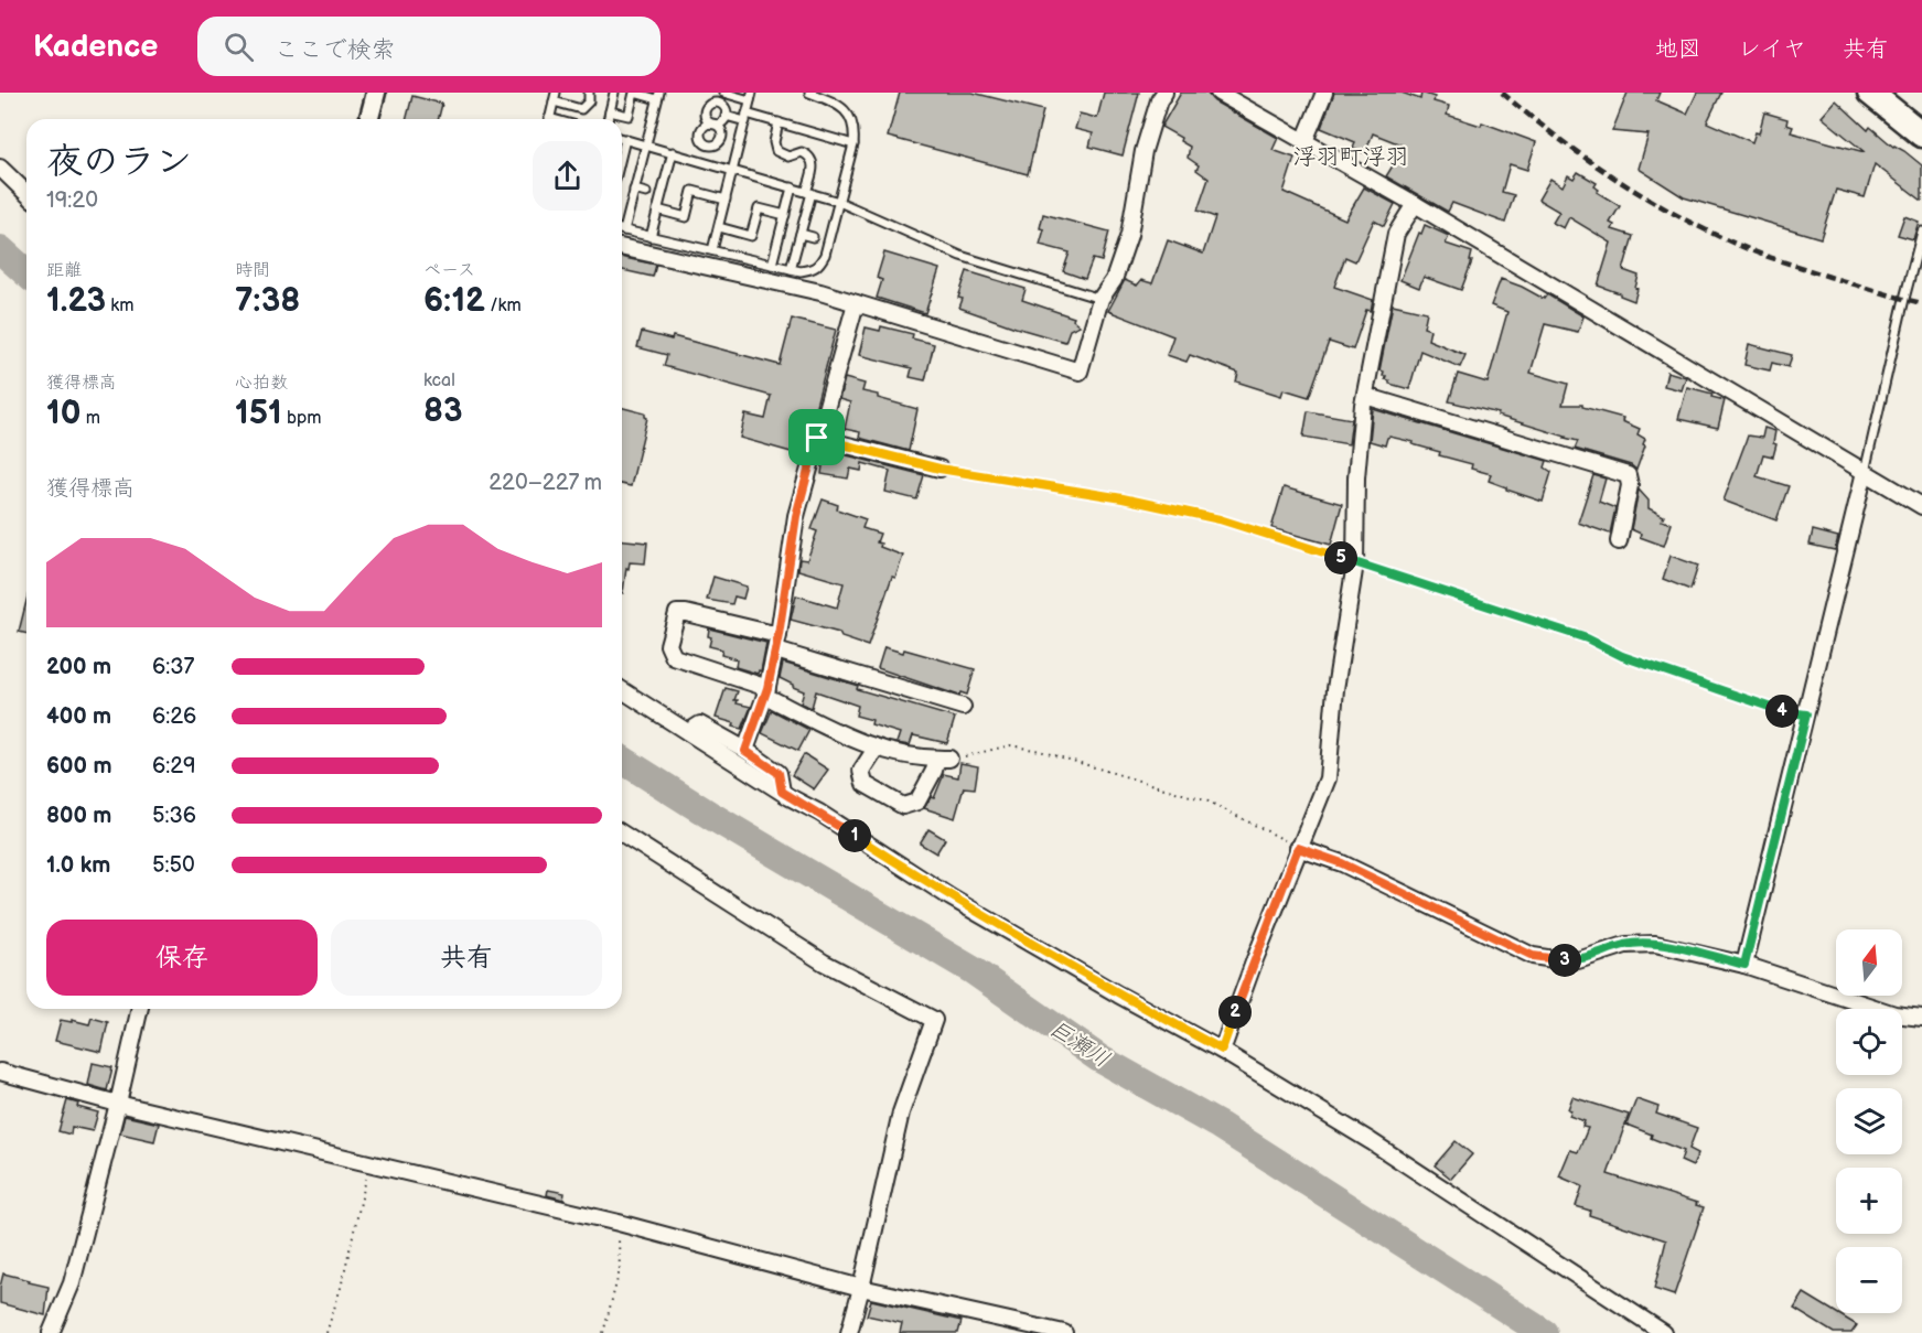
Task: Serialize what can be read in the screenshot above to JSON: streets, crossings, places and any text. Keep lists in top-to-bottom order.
{
  "districts": ["浮羽町浮羽"],
  "water": ["巨瀬川"],
  "north": "top",
  "page": {
    "header": "Kadence",
    "search": "ここで検索",
    "nav": ["地図", "レイヤ", "共有"],
    "heading": ["夜のラン", "19:20"],
    "stats": [
      ["距離", "1.23 km"],
      ["時間", "7:38"],
      ["ペース", "6:12 /km"],
      ["獲得標高", "10 m"],
      ["心拍数", "151 bpm"],
      ["kcal", "83"]
    ],
    "chart": ["獲得標高", "220–227 m"],
    "pins": [
      "5",
      "4",
      "1",
      "3",
      "2"
    ],
    "list": [
      {
        "name": "200 m",
        "note": "6:37"
      },
      {
        "name": "400 m",
        "note": "6:26"
      },
      {
        "name": "600 m",
        "note": "6:29"
      },
      {
        "name": "800 m",
        "note": "5:36"
      },
      {
        "name": "1.0 km",
        "note": "5:50"
      }
    ],
    "buttons": ["保存", "共有"],
    "map_buttons": ["+", "−"]
  }
}
